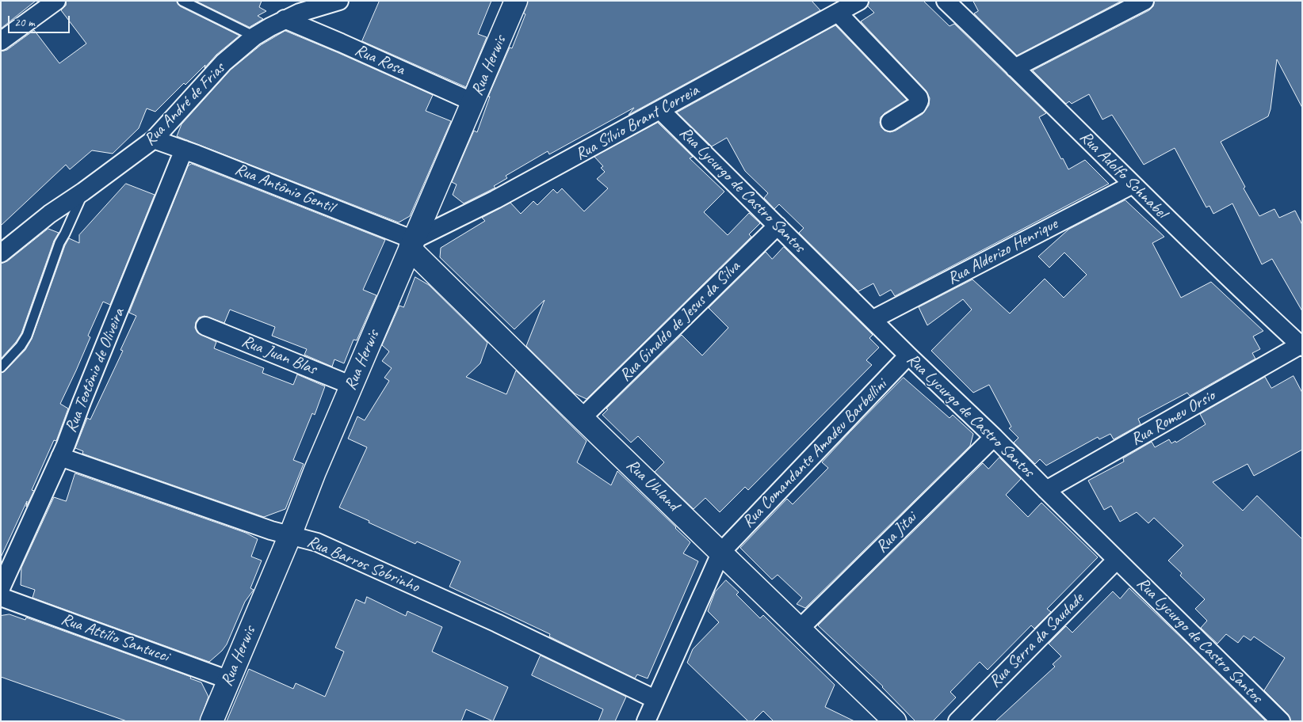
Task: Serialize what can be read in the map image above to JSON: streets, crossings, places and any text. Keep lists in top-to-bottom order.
{
  "streets": {
    "main road": ["Rua Herwis", "Rua Uhland"],
    "street": [
      "Rua Rosa",
      "Rua André de Frias",
      "Rua Sílvio Brant Correia",
      "Rua Adolfo Schnabel",
      "Rua Antônio Gentil",
      "Rua Lycurgo de Castro Santos",
      "Rua Alderizo Henrique",
      "Rua Ginaldo de Jesus da Silva",
      "Rua Juan Blas",
      "Rua Teotônio de Oliveira",
      "Rua Romeu Orsio",
      "Rua Comandante Amadeu Barbellini",
      "Rua Jitai",
      "Rua Barros Sobrinho",
      "Rua Attílio Santucci",
      "Rua Serra da Saudade"
    ]
  },
  "crossings": [
    ["Rua Rosa", "Rua Herwis"],
    ["Rua Rosa", "Rua André de Frias"],
    ["Rua Herwis", "Rua Sílvio Brant Correia"],
    ["Rua Herwis", "Rua Antônio Gentil"],
    ["Rua Herwis", "Rua Juan Blas"],
    ["Rua Herwis", "Rua Uhland"],
    ["Rua Herwis", "Rua Barros Sobrinho"],
    ["Rua Herwis", "Rua Attílio Santucci"],
    ["Rua André de Frias", "Rua Antônio Gentil"],
    ["Rua Sílvio Brant Correia", "Rua Antônio Gentil"],
    ["Rua Sílvio Brant Correia", "Rua Lycurgo de Castro Santos"],
    ["Rua Sílvio Brant Correia", "Rua Uhland"],
    ["Rua Adolfo Schnabel", "Rua Alderizo Henrique"],
    ["Rua Adolfo Schnabel", "Rua Romeu Orsio"],
    ["Rua Antônio Gentil", "Rua Teotônio de Oliveira"],
    ["Rua Antônio Gentil", "Rua Uhland"],
    ["Rua Lycurgo de Castro Santos", "Rua Alderizo Henrique"],
    ["Rua Lycurgo de Castro Santos", "Rua Ginaldo de Jesus da Silva"],
    ["Rua Lycurgo de Castro Santos", "Rua Romeu Orsio"],
    ["Rua Lycurgo de Castro Santos", "Rua Comandante Amadeu Barbellini"],
    ["Rua Lycurgo de Castro Santos", "Rua Jitai"],
    ["Rua Lycurgo de Castro Santos", "Rua Serra da Saudade"],
    ["Rua Ginaldo de Jesus da Silva", "Rua Uhland"],
    ["Rua Teotônio de Oliveira", "Rua Barros Sobrinho"],
    ["Rua Comandante Amadeu Barbellini", "Rua Uhland"],
    ["Rua Comandante Amadeu Barbellini", "Rua Barros Sobrinho"],
    ["Rua Uhland", "Rua Jitai"]
  ],
  "scale_bar": "20 m"
}
